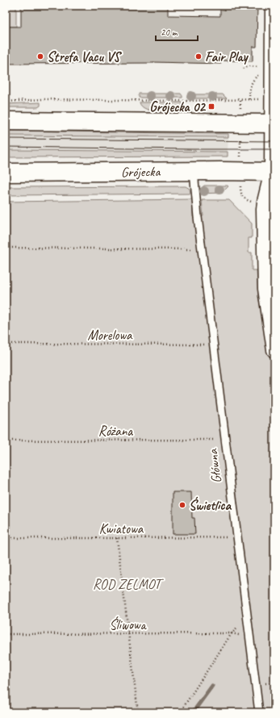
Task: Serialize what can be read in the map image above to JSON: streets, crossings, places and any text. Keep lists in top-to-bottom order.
{
  "streets": {
    "main road": ["Grójecka"],
    "lane": ["Główna"],
    "path": [
      "Morelowa",
      "Różana",
      "Kwiatowa",
      "Śliwowa"
    ]
  },
  "crossings": [
    ["Grójecka", "Główna"],
    ["Morelowa", "Główna"],
    ["Różana", "Główna"],
    ["Główna", "Kwiatowa"],
    ["Główna", "Śliwowa"]
  ],
  "parks": ["ROD ZELMOT"],
  "places": {
    "other": ["Strefa Vacu VS", "Fair Play", "Świetlica"],
    "transit": ["Grójecka 02"]
  },
  "scale_bar": "20 m"
}
